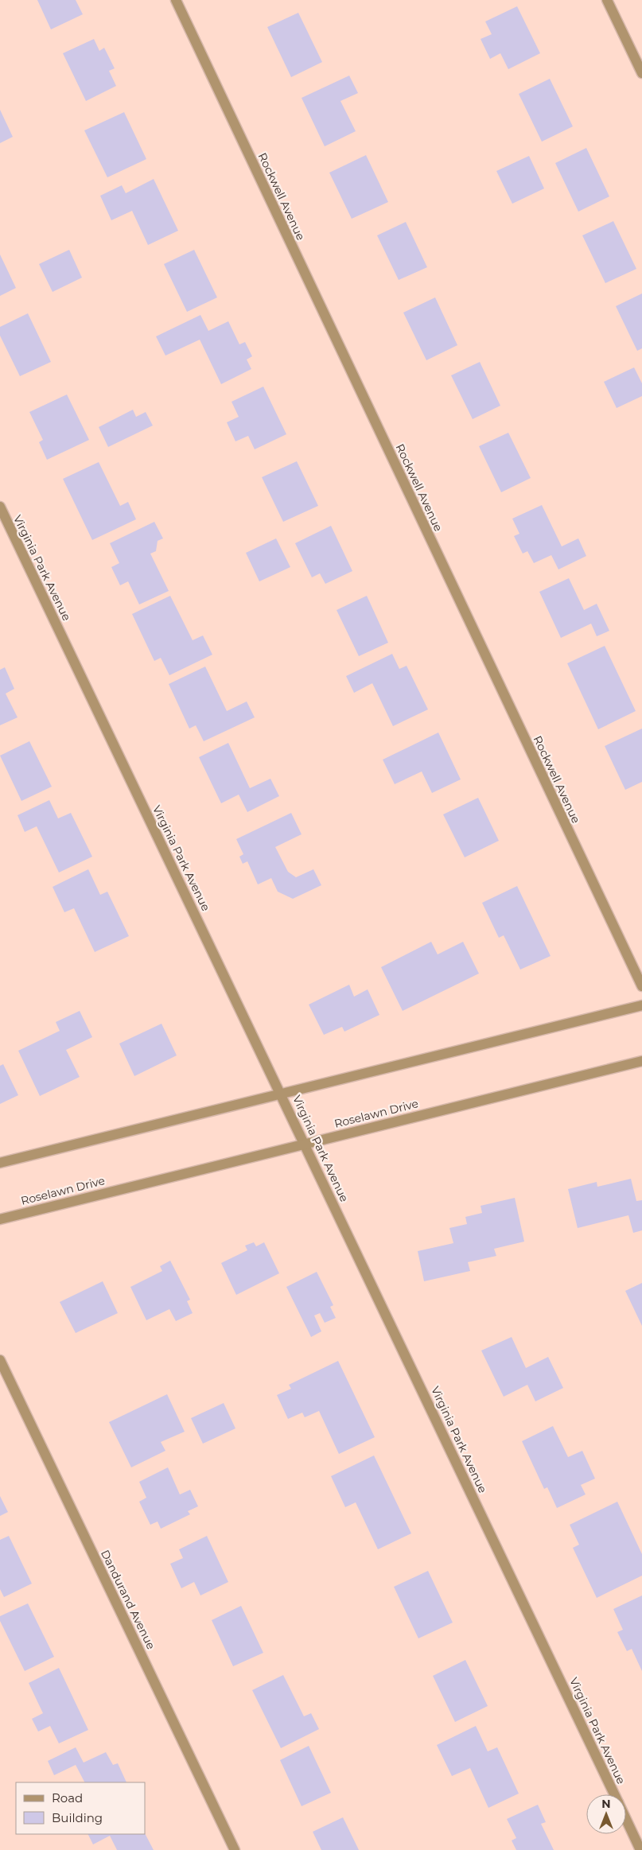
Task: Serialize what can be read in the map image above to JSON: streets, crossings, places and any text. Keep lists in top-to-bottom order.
{
  "streets": {
    "street": [
      "Rockwell Avenue",
      "Virginia Park Avenue",
      "Roselawn Drive",
      "Dandurand Avenue"
    ]
  },
  "crossings": [
    ["Virginia Park Avenue", "Roselawn Drive"]
  ],
  "legend": ["Road", "Building"],
  "north": "top"
}
